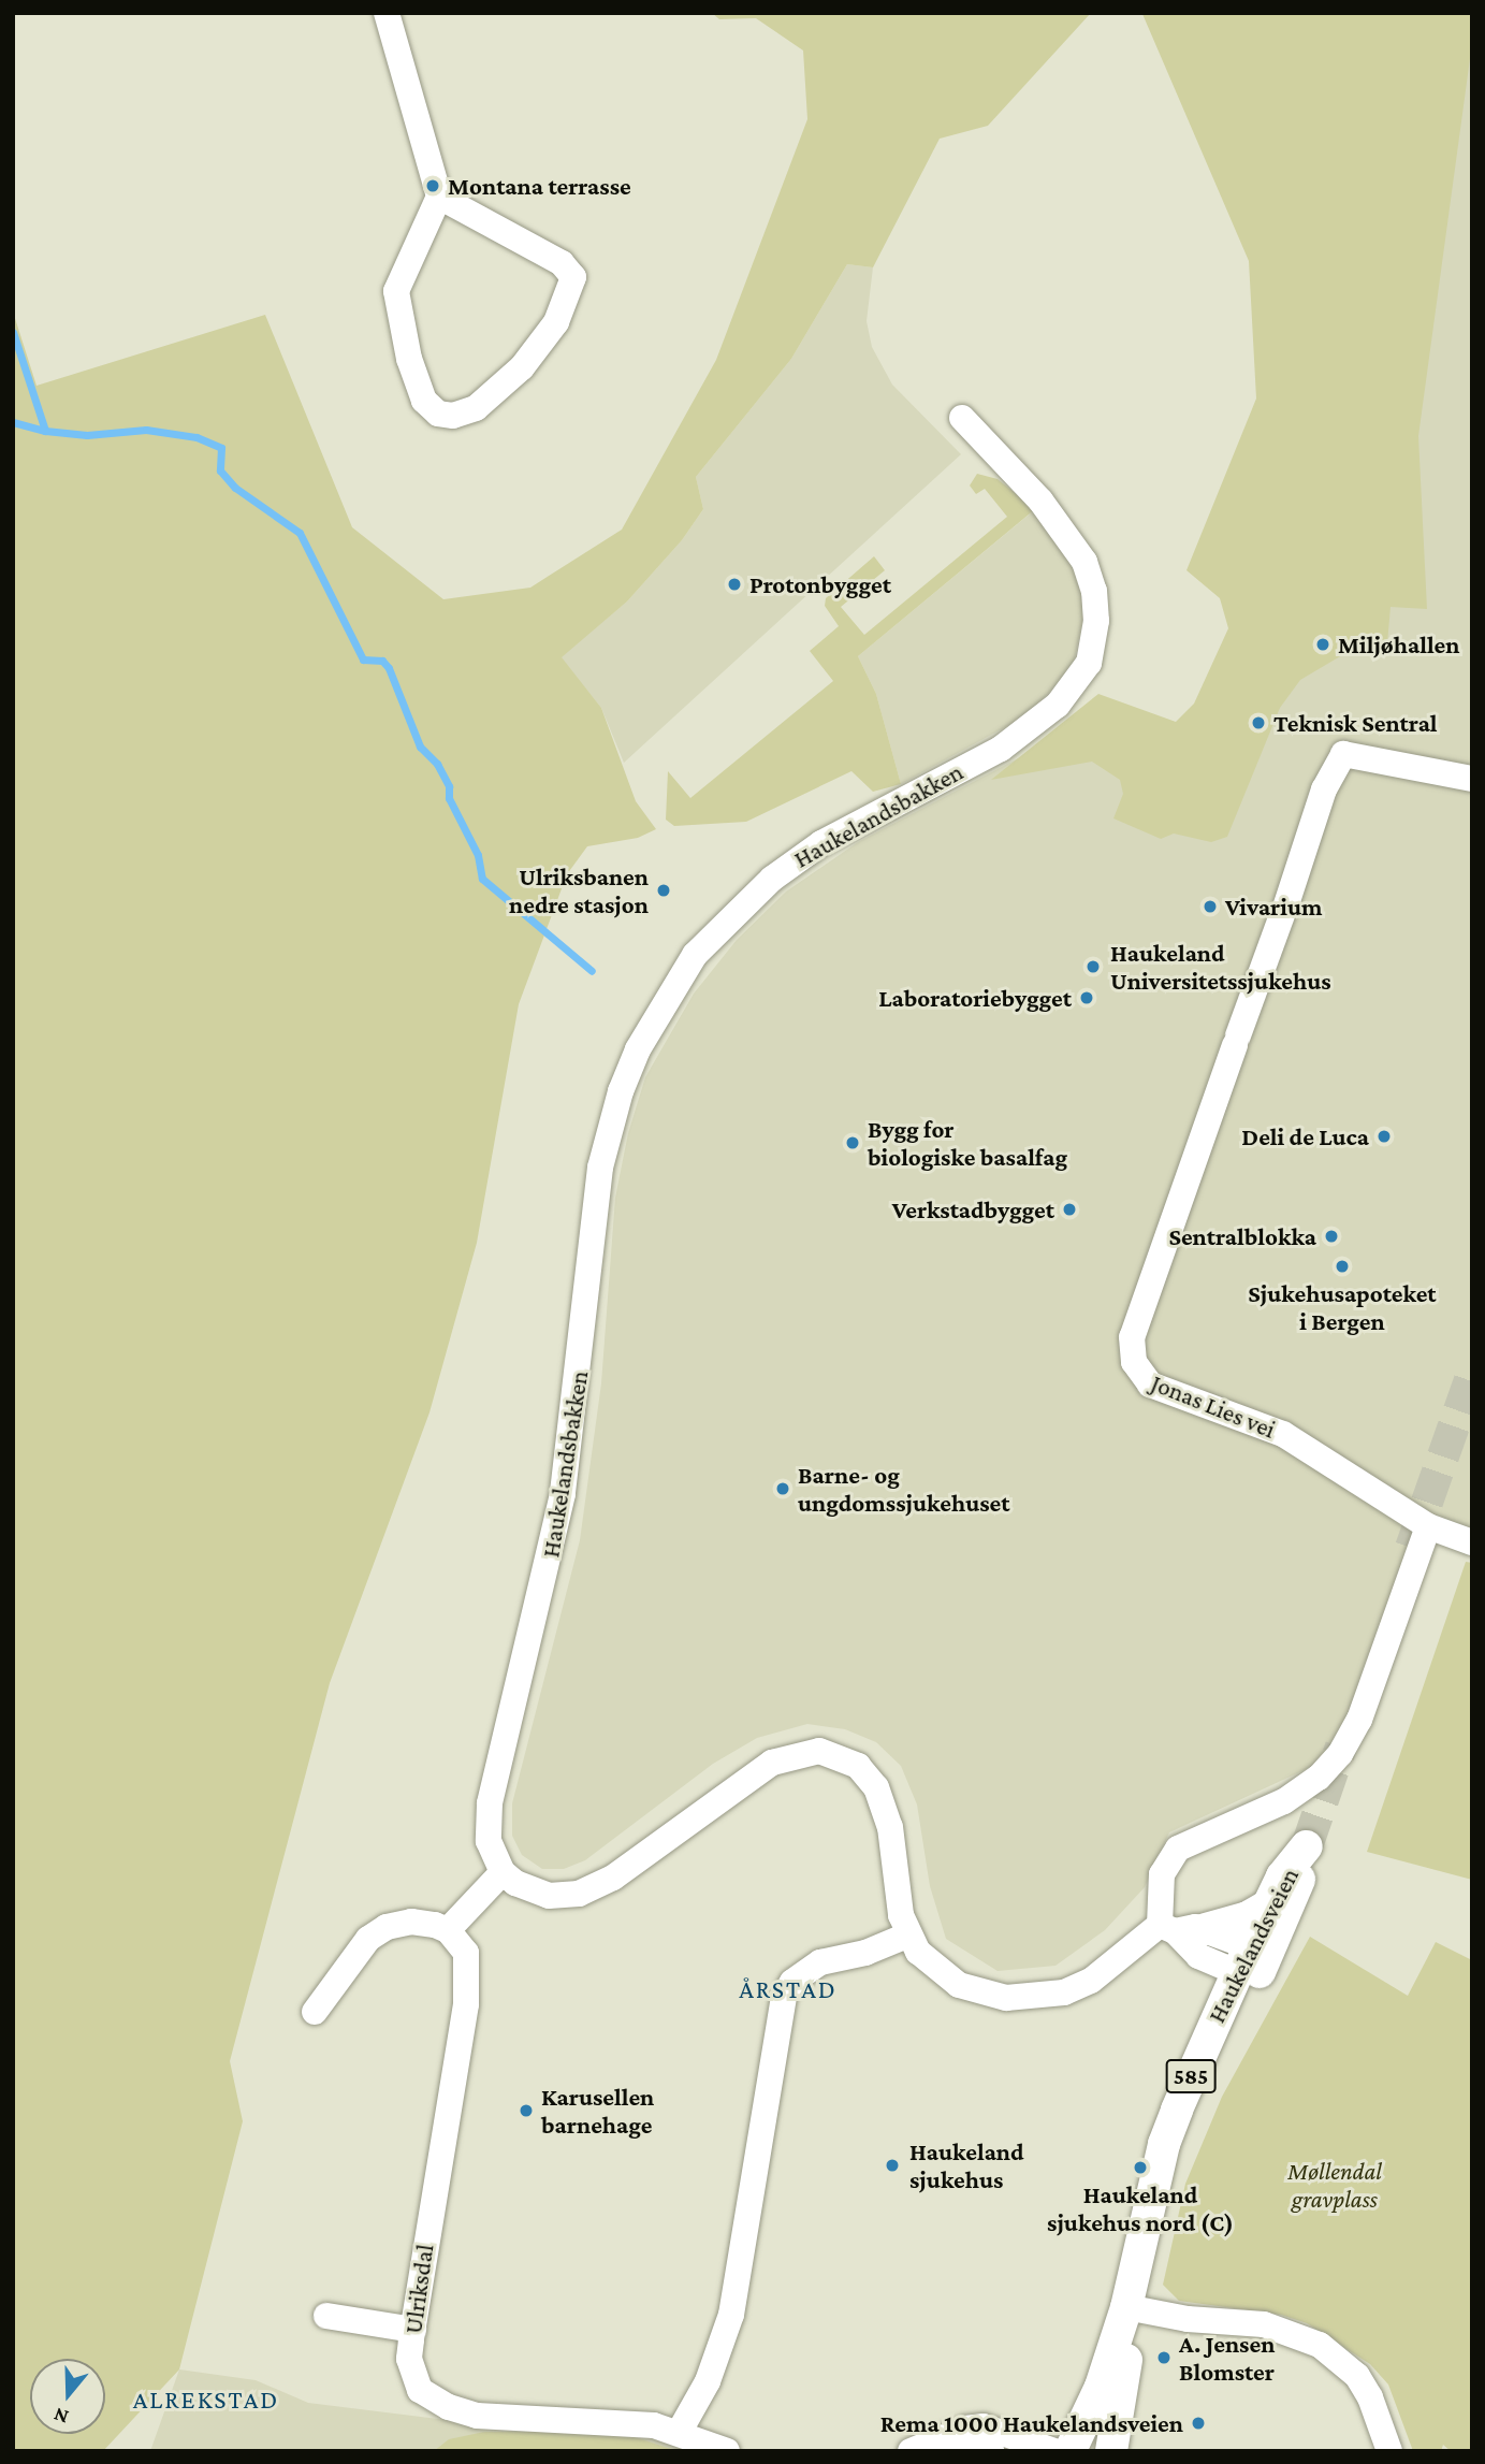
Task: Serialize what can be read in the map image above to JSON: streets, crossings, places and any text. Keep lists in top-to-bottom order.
{
  "streets": {
    "main road": ["Haukelandsveien", "585"],
    "street": ["Haukelandsbakken", "Jonas Lies vei", "Ulriksdal"]
  },
  "districts": ["ÅRSTAD", "ALREKSTAD"],
  "parks": ["Møllendal gravplass"],
  "places": [
    "Montana terrasse",
    "Protonbygget",
    "Miljøhallen",
    "Teknisk Sentral",
    "Ulriksbanen nedre stasjon",
    "Vivarium",
    "Haukeland Universitetssjukehus",
    "Laboratoriebygget",
    "Deli de Luca",
    "Bygg for biologiske basalfag",
    "Verkstadbygget",
    "Sentralblokka",
    "Sjukehusapoteket i Bergen",
    "Barne- og ungdomssjukehuset",
    "Karusellen barnehage",
    "Haukeland sjukehus",
    "Haukeland sjukehus nord (C)",
    "A. Jensen Blomster",
    "Rema 1000 Haukelandsveien"
  ],
  "north": "bottom"
}
